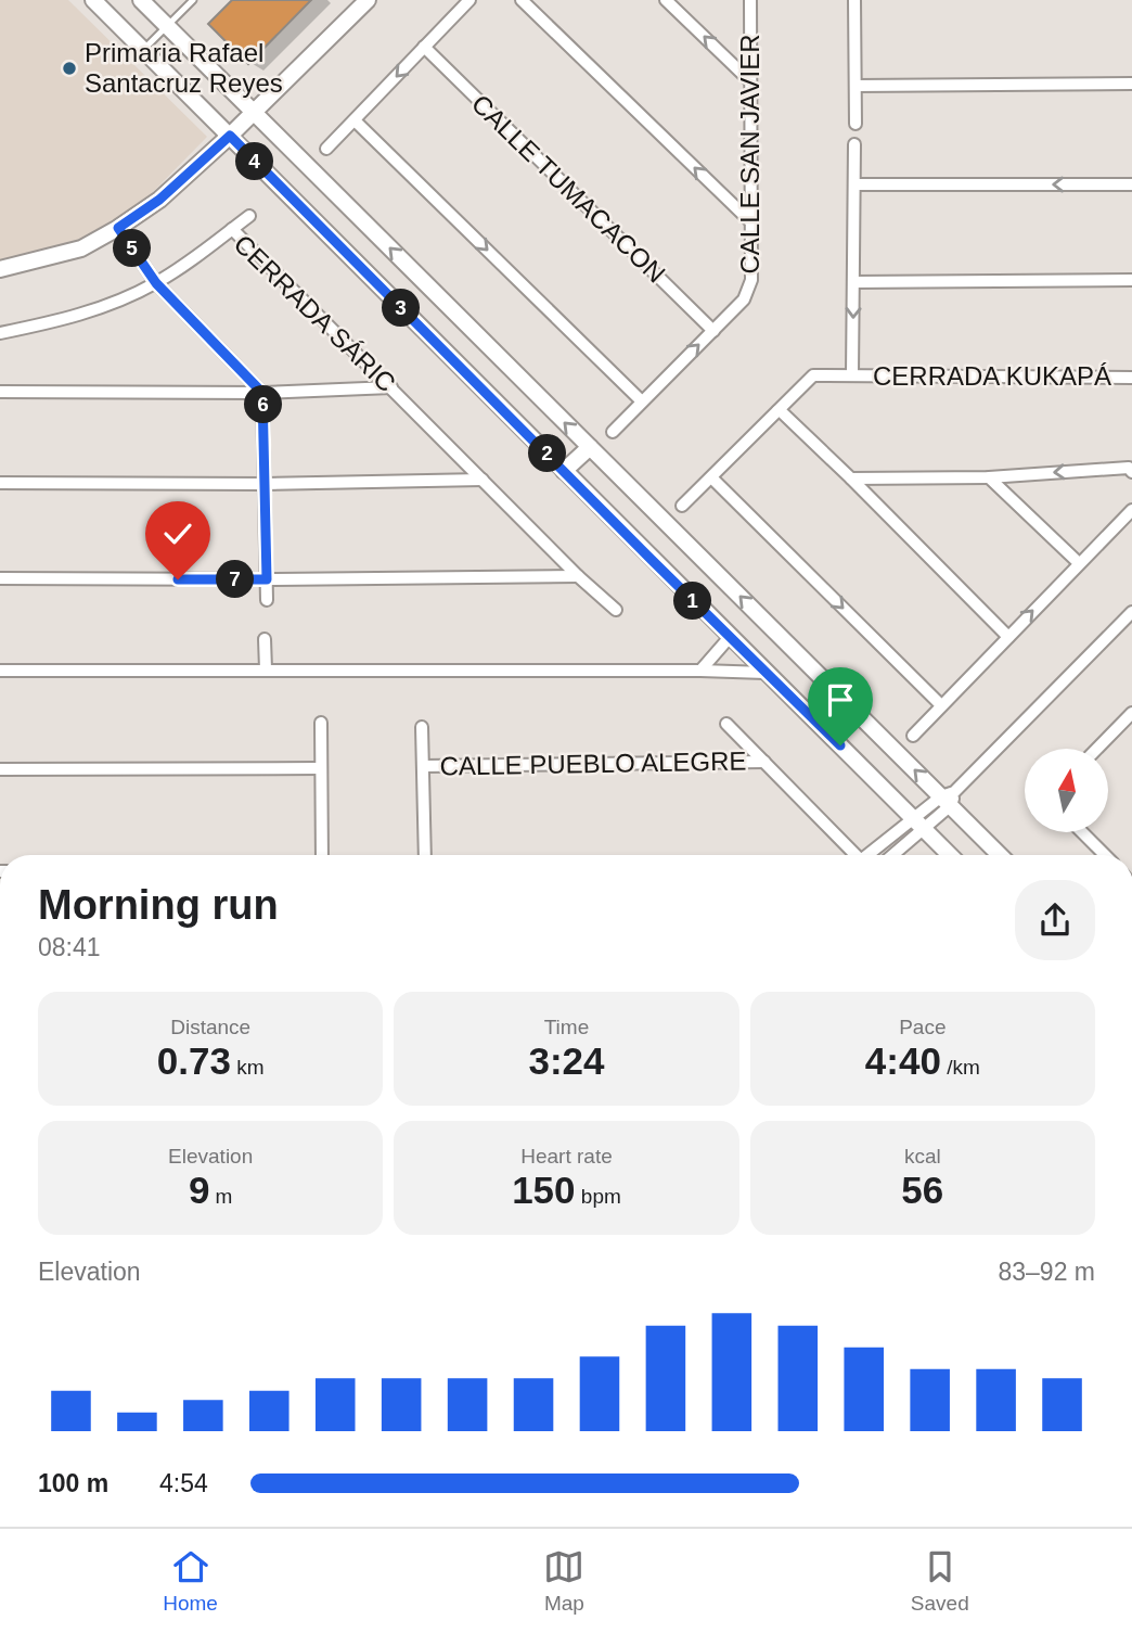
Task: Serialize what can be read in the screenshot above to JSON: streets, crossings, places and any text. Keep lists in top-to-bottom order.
{
  "streets": {
    "street": [
      "CALLE SAN JAVIER",
      "CALLE TUMACACON",
      "CERRADA SÁRIC",
      "CERRADA KUKAPÁ",
      "CALLE PUEBLO ALEGRE"
    ]
  },
  "crossings": [
    ["CALLE SAN JAVIER", "CALLE TUMACACON"]
  ],
  "places": ["Primaria Rafael Santacruz Reyes"],
  "north": "top",
  "page": {
    "pins": [
      "4",
      "5",
      "3",
      "6",
      "2",
      "7",
      "1"
    ],
    "heading": ["Morning run", "08:41"],
    "stats": [
      ["Distance", "0.73 km"],
      ["Time", "3:24"],
      ["Pace", "4:40 /km"],
      ["Elevation", "9 m"],
      ["Heart rate", "150 bpm"],
      ["kcal", "56"]
    ],
    "chart": ["Elevation", "83–92 m"],
    "list": [
      {
        "name": "100 m",
        "note": "4:54"
      }
    ],
    "tabs": ["Home", "Map", "Saved"]
  }
}
